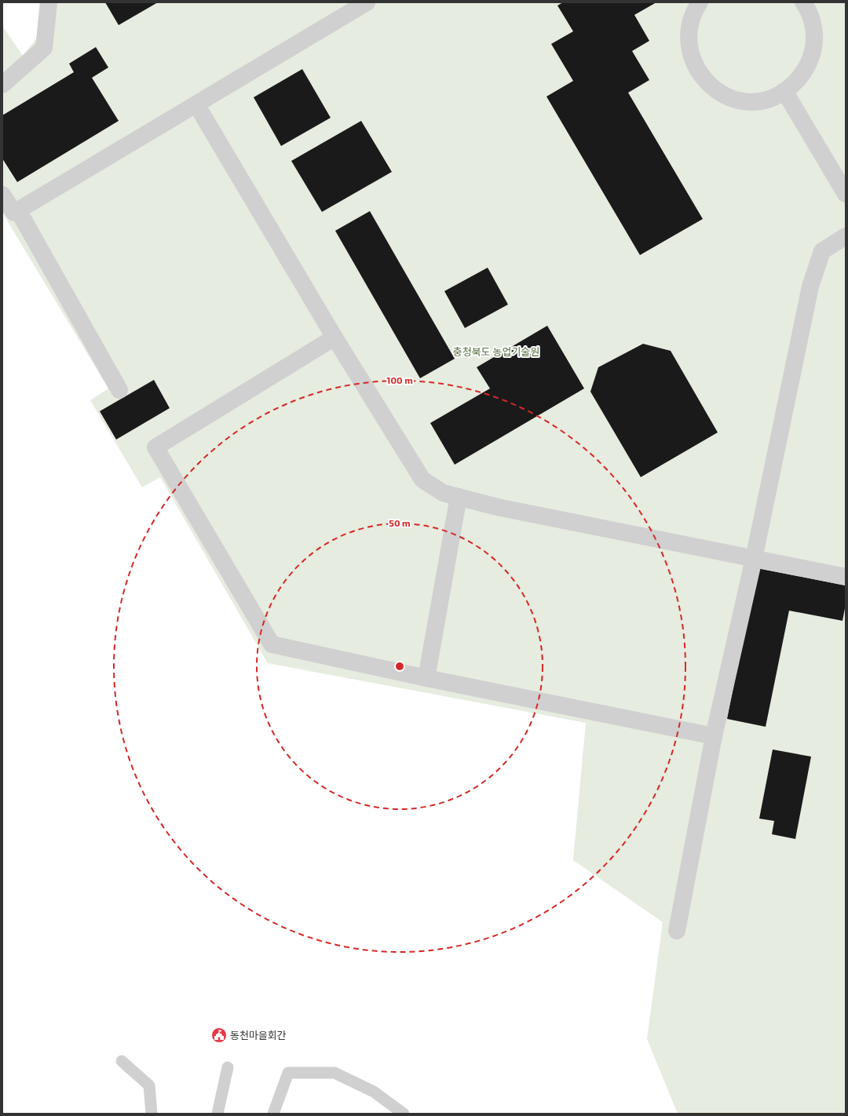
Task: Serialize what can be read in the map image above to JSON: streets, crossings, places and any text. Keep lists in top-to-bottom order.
{
  "parks": ["충청북도 농업기술원"],
  "places": {
    "public building": ["동천마을회간"]
  },
  "rings": ["100 m", "50 m"]
}
